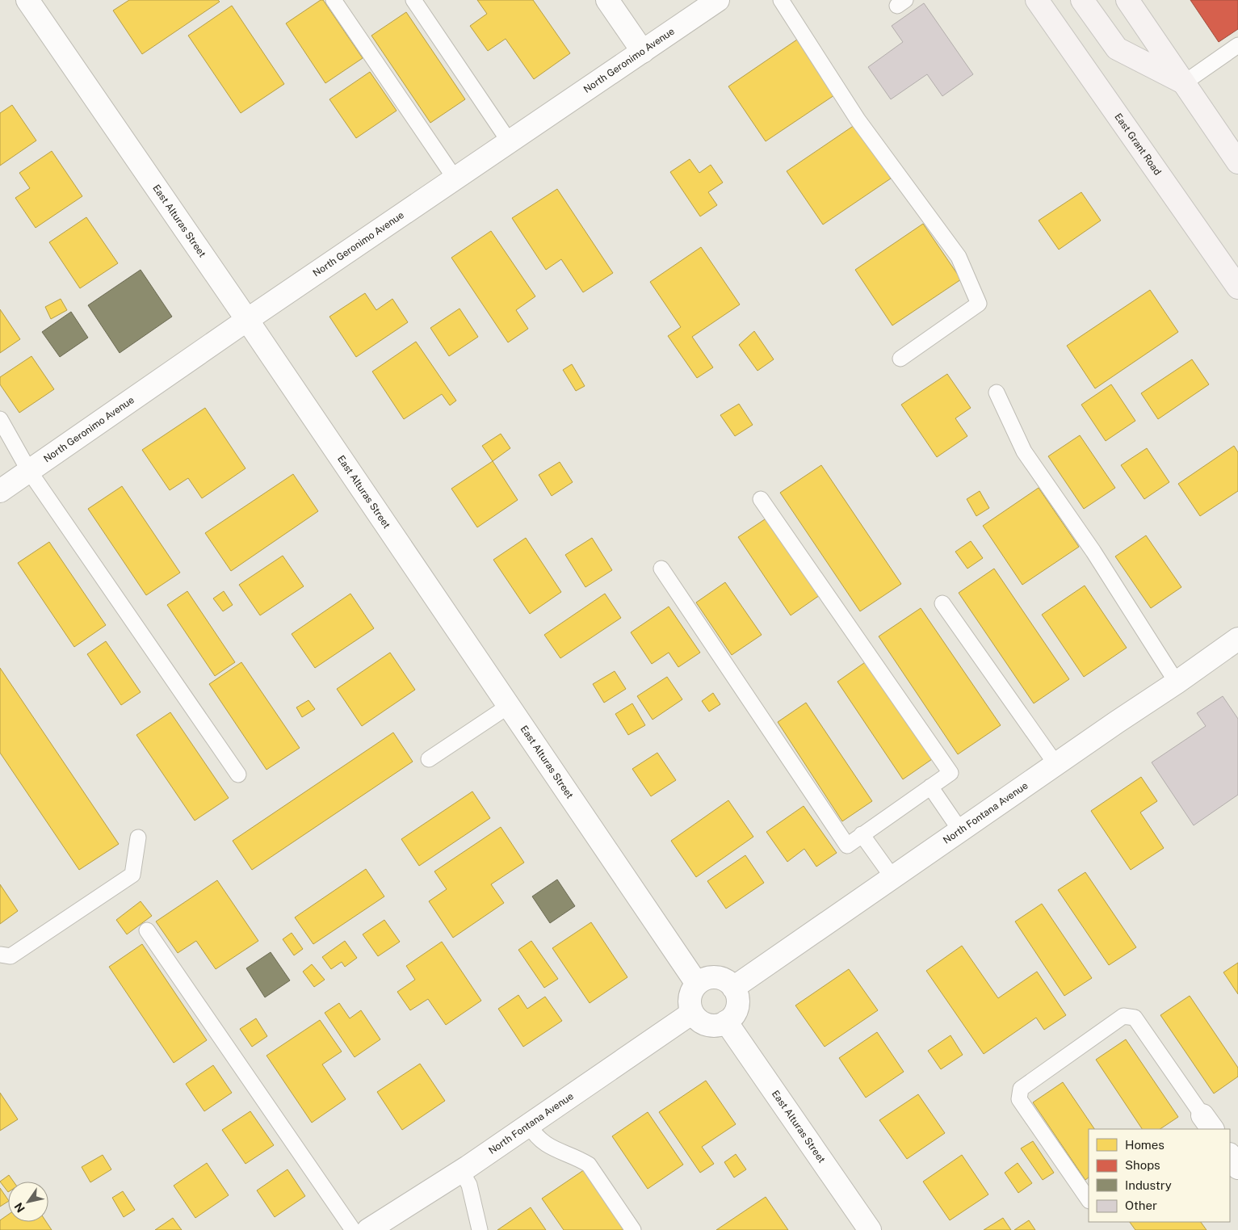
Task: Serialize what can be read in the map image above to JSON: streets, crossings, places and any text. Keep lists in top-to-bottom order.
{
  "streets": {
    "main road": ["East Grant Road"],
    "street": ["North Geronimo Avenue", "East Alturas Street", "North Fontana Avenue"]
  },
  "crossings": [
    ["North Geronimo Avenue", "East Alturas Street"],
    ["East Alturas Street", "North Fontana Avenue"]
  ],
  "legend": [
    "Homes",
    "Shops",
    "Industry",
    "Other"
  ],
  "north": "bottom left"
}
